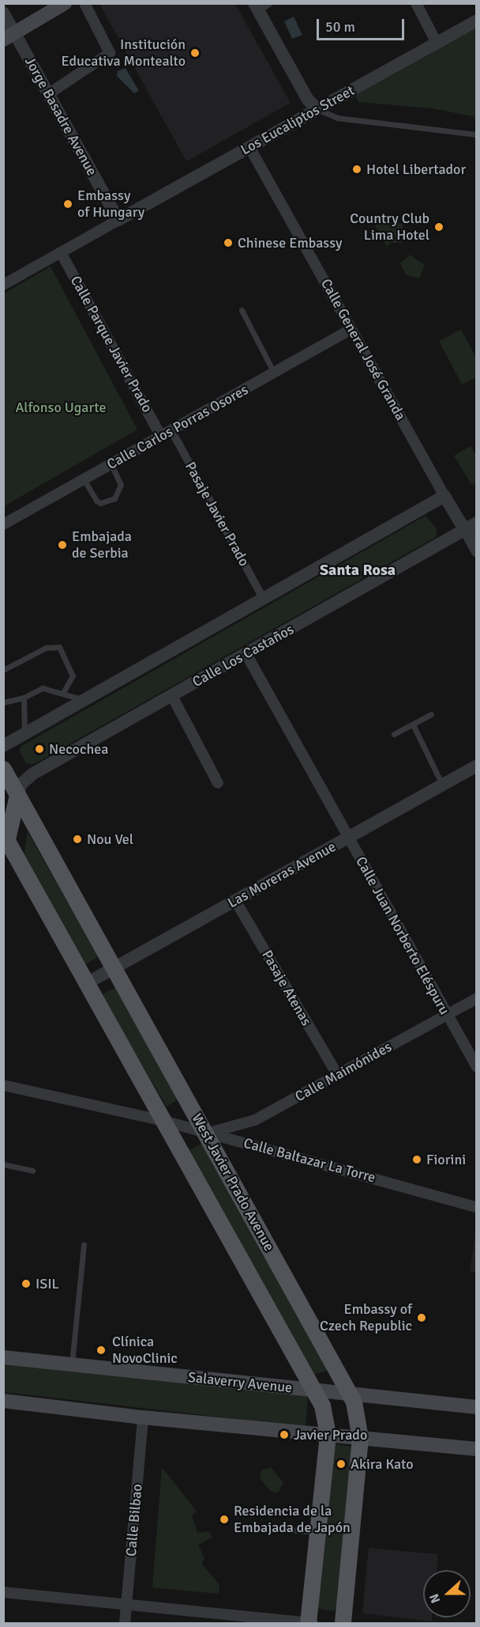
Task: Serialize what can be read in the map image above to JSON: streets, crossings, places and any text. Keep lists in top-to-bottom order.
{
  "streets": {
    "main road": ["West Javier Prado Avenue", "Salaverry Avenue"],
    "street": [
      "Jorge Basadre Avenue",
      "Los Eucaliptos Street",
      "Calle Parque Javier Prado",
      "Calle General José Granda",
      "Calle Carlos Porras Osores",
      "Pasaje Javier Prado",
      "Calle Los Castaños",
      "Las Moreras Avenue",
      "Calle Juan Norberto Eléspuru",
      "Pasaje Atenas",
      "Calle Maimónides",
      "Calle Baltazar La Torre",
      "Calle Bilbao"
    ]
  },
  "crossings": [
    ["Jorge Basadre Avenue", "Los Eucaliptos Street"],
    ["Los Eucaliptos Street", "Calle General José Granda"],
    ["Calle Parque Javier Prado", "Calle Carlos Porras Osores"],
    ["Calle General José Granda", "Calle Carlos Porras Osores"],
    ["Calle General José Granda", "Calle Los Castaños"],
    ["Calle Carlos Porras Osores", "Pasaje Javier Prado"],
    ["Calle Los Castaños", "Calle Juan Norberto Eléspuru"],
    ["Calle Los Castaños", "West Javier Prado Avenue"],
    ["Las Moreras Avenue", "Calle Juan Norberto Eléspuru"],
    ["Las Moreras Avenue", "Pasaje Atenas"],
    ["Las Moreras Avenue", "West Javier Prado Avenue"],
    ["Calle Juan Norberto Eléspuru", "Calle Maimónides"],
    ["Pasaje Atenas", "Calle Maimónides"],
    ["Calle Maimónides", "Calle Baltazar La Torre"],
    ["Calle Maimónides", "West Javier Prado Avenue"],
    ["Calle Baltazar La Torre", "West Javier Prado Avenue"],
    ["West Javier Prado Avenue", "Salaverry Avenue"]
  ],
  "districts": ["Santa Rosa"],
  "parks": ["Alfonso Ugarte"],
  "places": [
    "Institución Educativa Montealto",
    "Hotel Libertador",
    "Embassy of Hungary",
    "Country Club Lima Hotel",
    "Chinese Embassy",
    "Embajada de Serbia",
    "Necochea",
    "Nou Vel",
    "Fiorini",
    "ISIL",
    "Embassy of Czech Republic",
    "Clínica NovoClinic",
    "Javier Prado",
    "Akira Kato",
    "Residencia de la Embajada de Japón"
  ],
  "scale_bar": "50 m",
  "north": "left"
}
